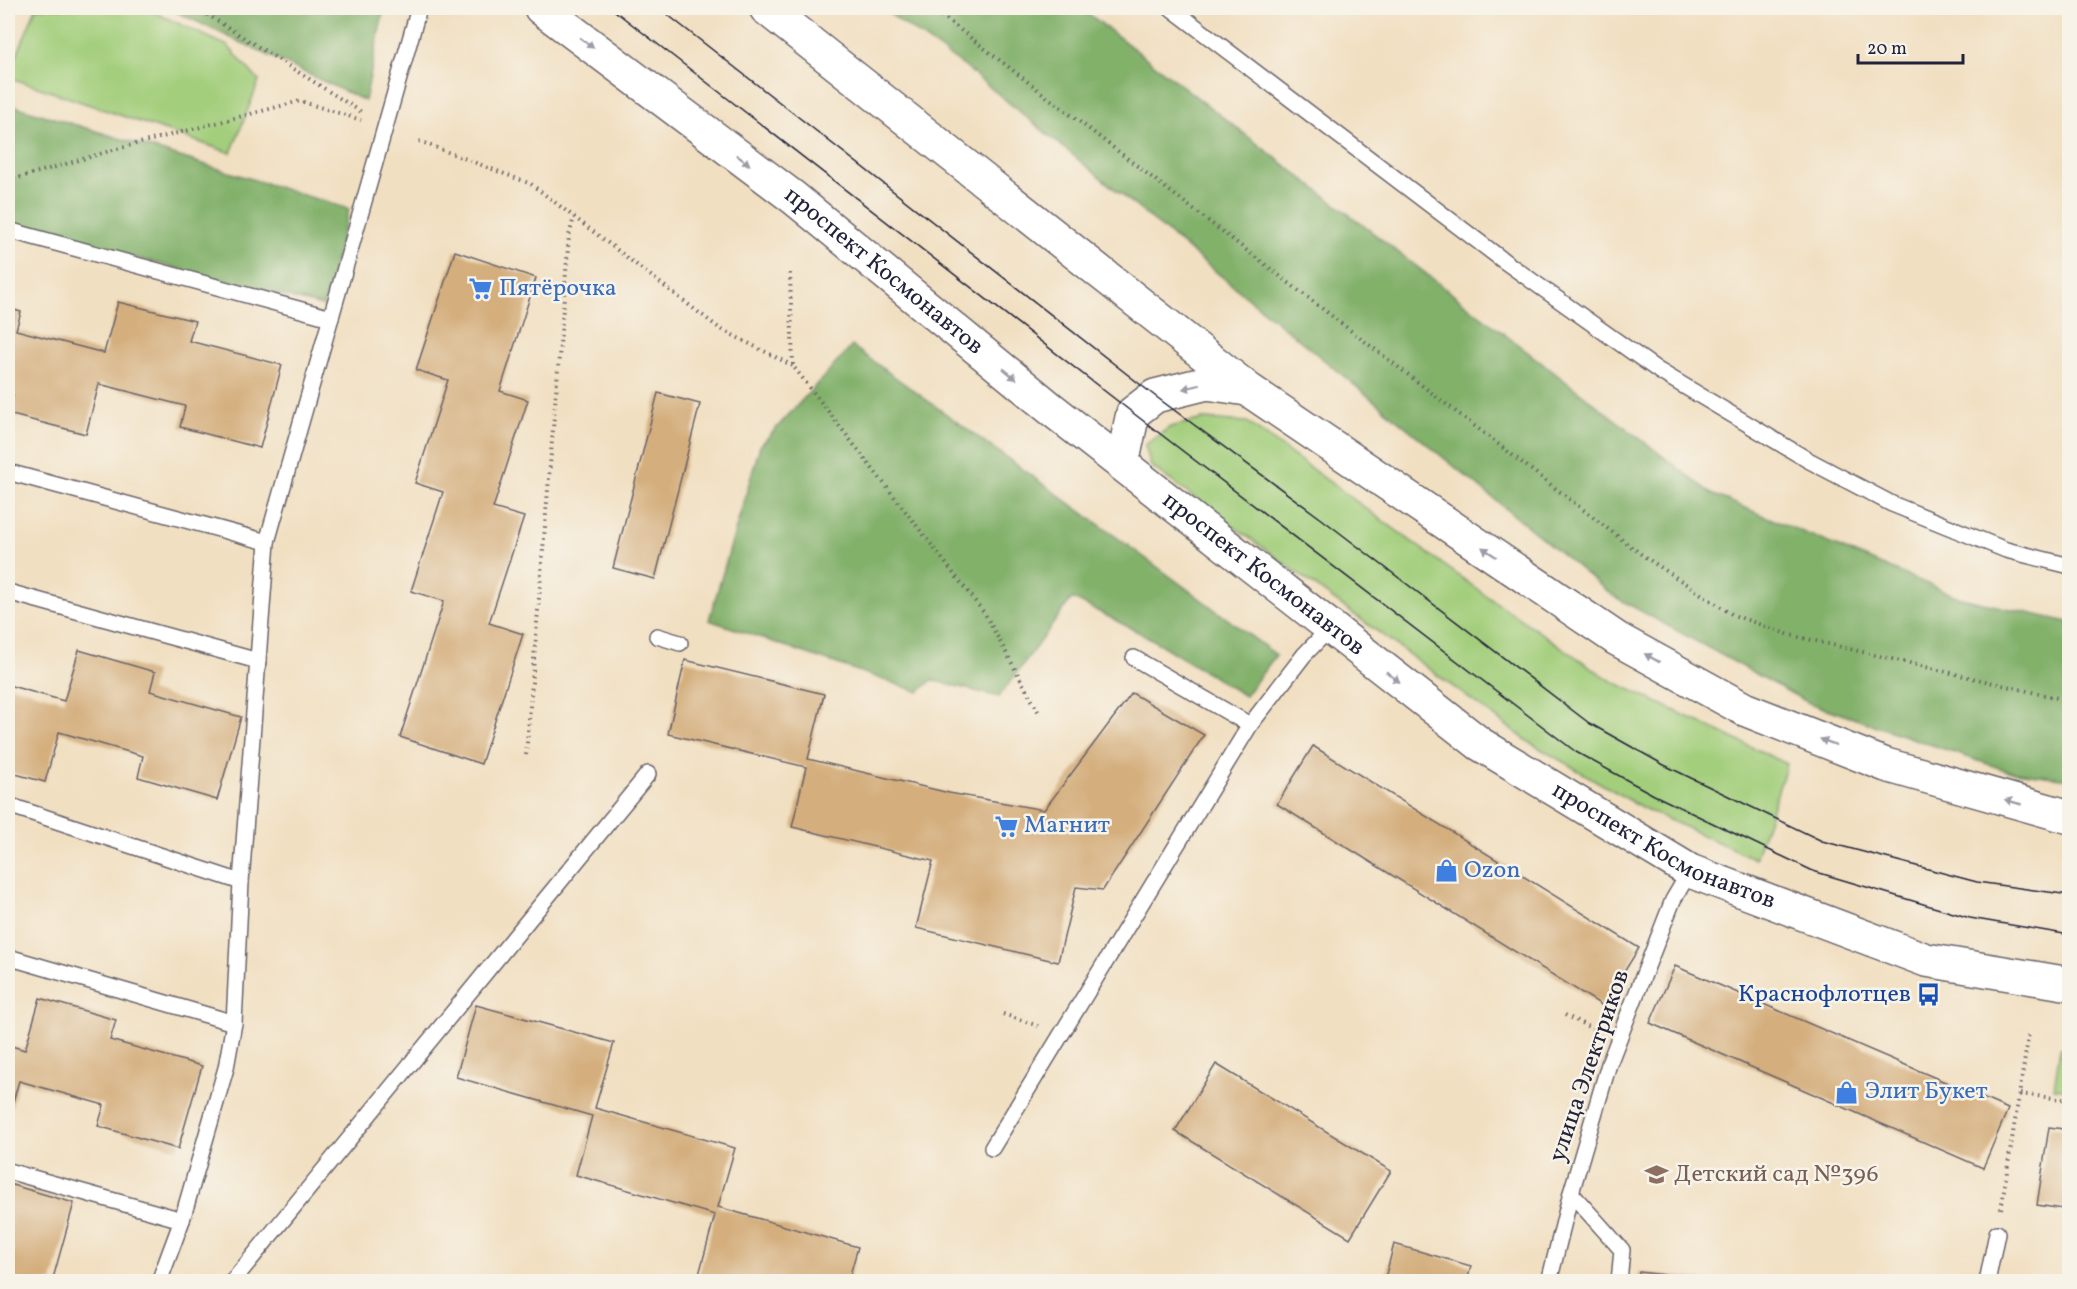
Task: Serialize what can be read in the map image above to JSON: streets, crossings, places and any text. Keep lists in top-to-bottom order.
{
  "streets": {
    "main road": ["проспект Космонавтов"],
    "lane": ["улица Электриков"]
  },
  "crossings": [
    ["проспект Космонавтов", "улица Электриков"]
  ],
  "places": {
    "supermarket": ["Пятёрочка", "Магнит"],
    "shop": ["Ozon", "Элит Букет"],
    "bus stop": ["Краснофлотцев"],
    "school or university": ["Детский сад №396"]
  },
  "scale_bar": "20 m"
}
